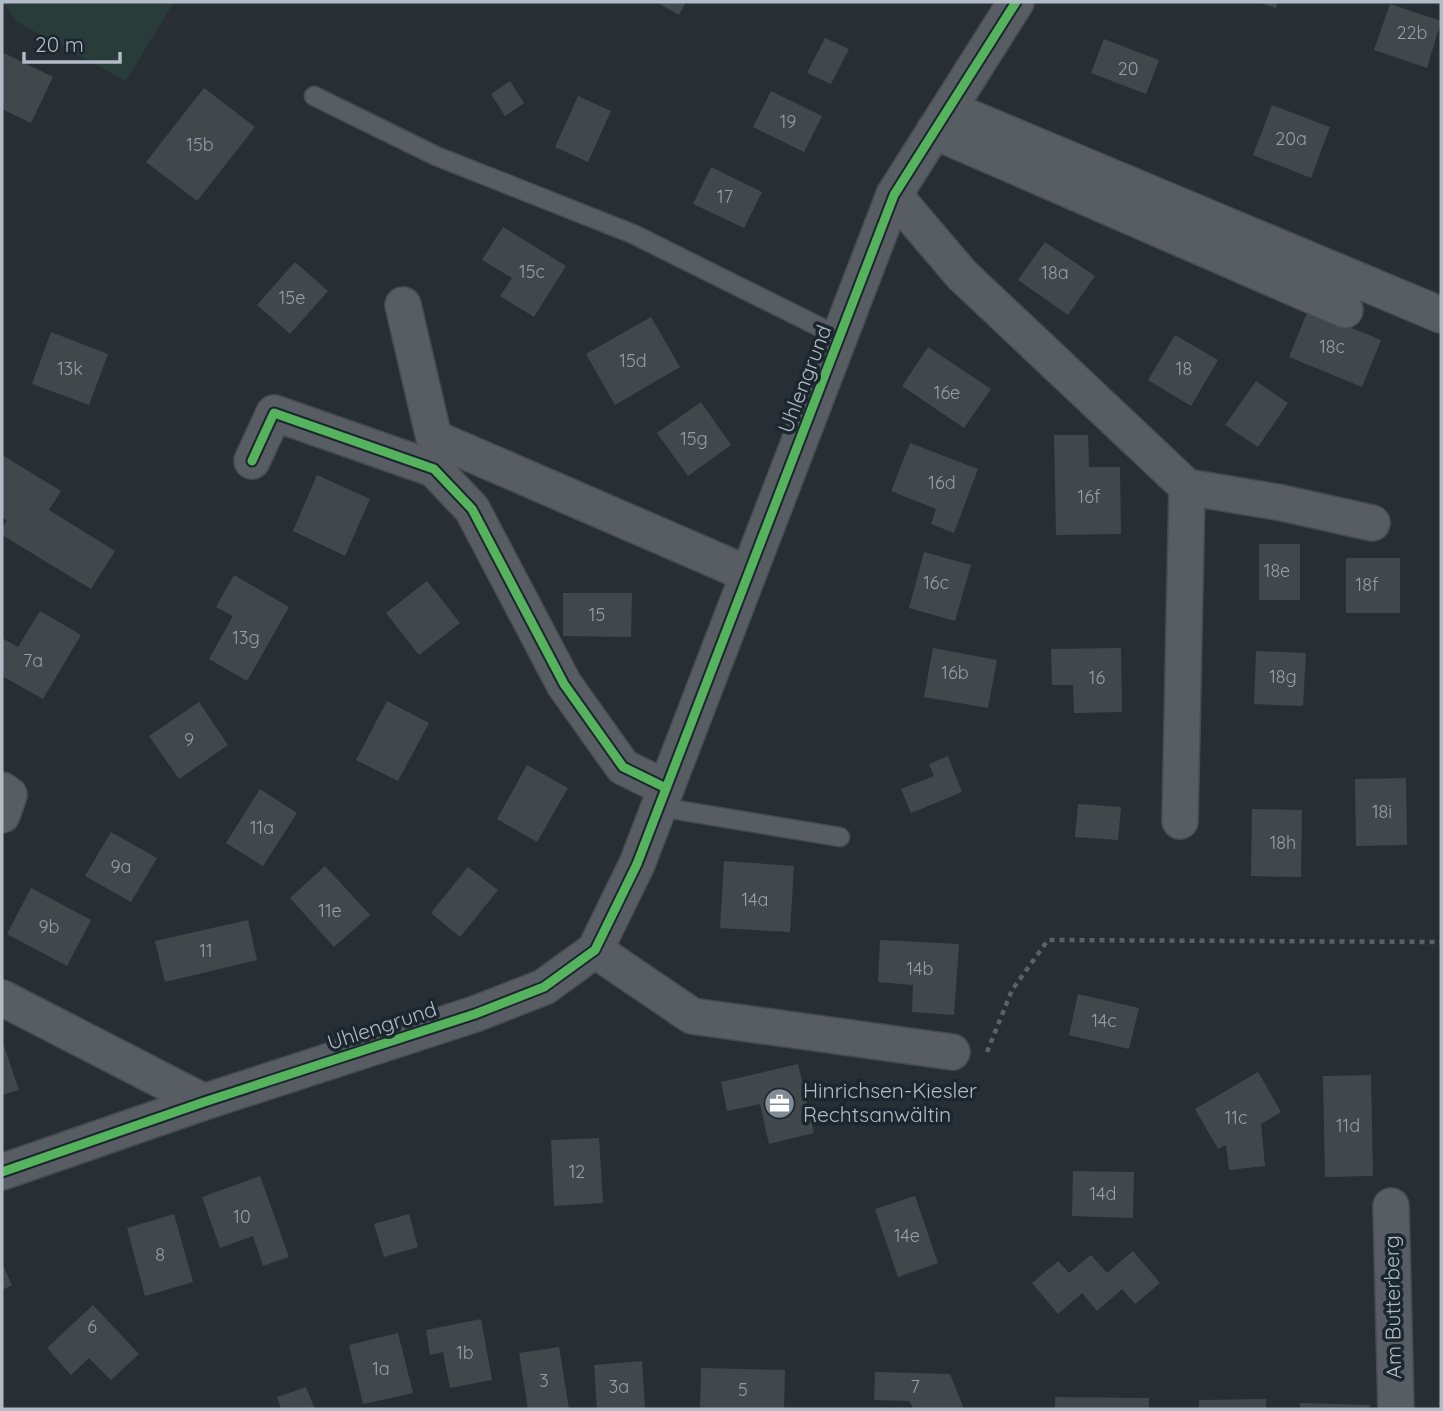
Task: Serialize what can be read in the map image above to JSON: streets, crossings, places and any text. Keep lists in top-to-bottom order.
{
  "streets": {
    "street": ["Uhlengrund", "Am Butterberg"]
  },
  "places": {
    "office": ["Hinrichsen-Kiesler Rechtsanwältin"]
  },
  "house_numbers": [
    "22b",
    "20",
    "19",
    "20a",
    "15b",
    "17",
    "15c",
    "18a",
    "15e",
    "18c",
    "15d",
    "13k",
    "18",
    "16e",
    "15g",
    "16d",
    "16f",
    "18e",
    "16c",
    "18f",
    "15",
    "13g",
    "7a",
    "16b",
    "18g",
    "16",
    "9",
    "18i",
    "11a",
    "18h",
    "9a",
    "14a",
    "11e",
    "9b",
    "11",
    "14b",
    "14c",
    "11c",
    "11d",
    "12",
    "14d",
    "10",
    "14e",
    "8",
    "6",
    "1b",
    "1a",
    "3",
    "3a",
    "7",
    "5"
  ],
  "scale_bar": "20 m"
}
